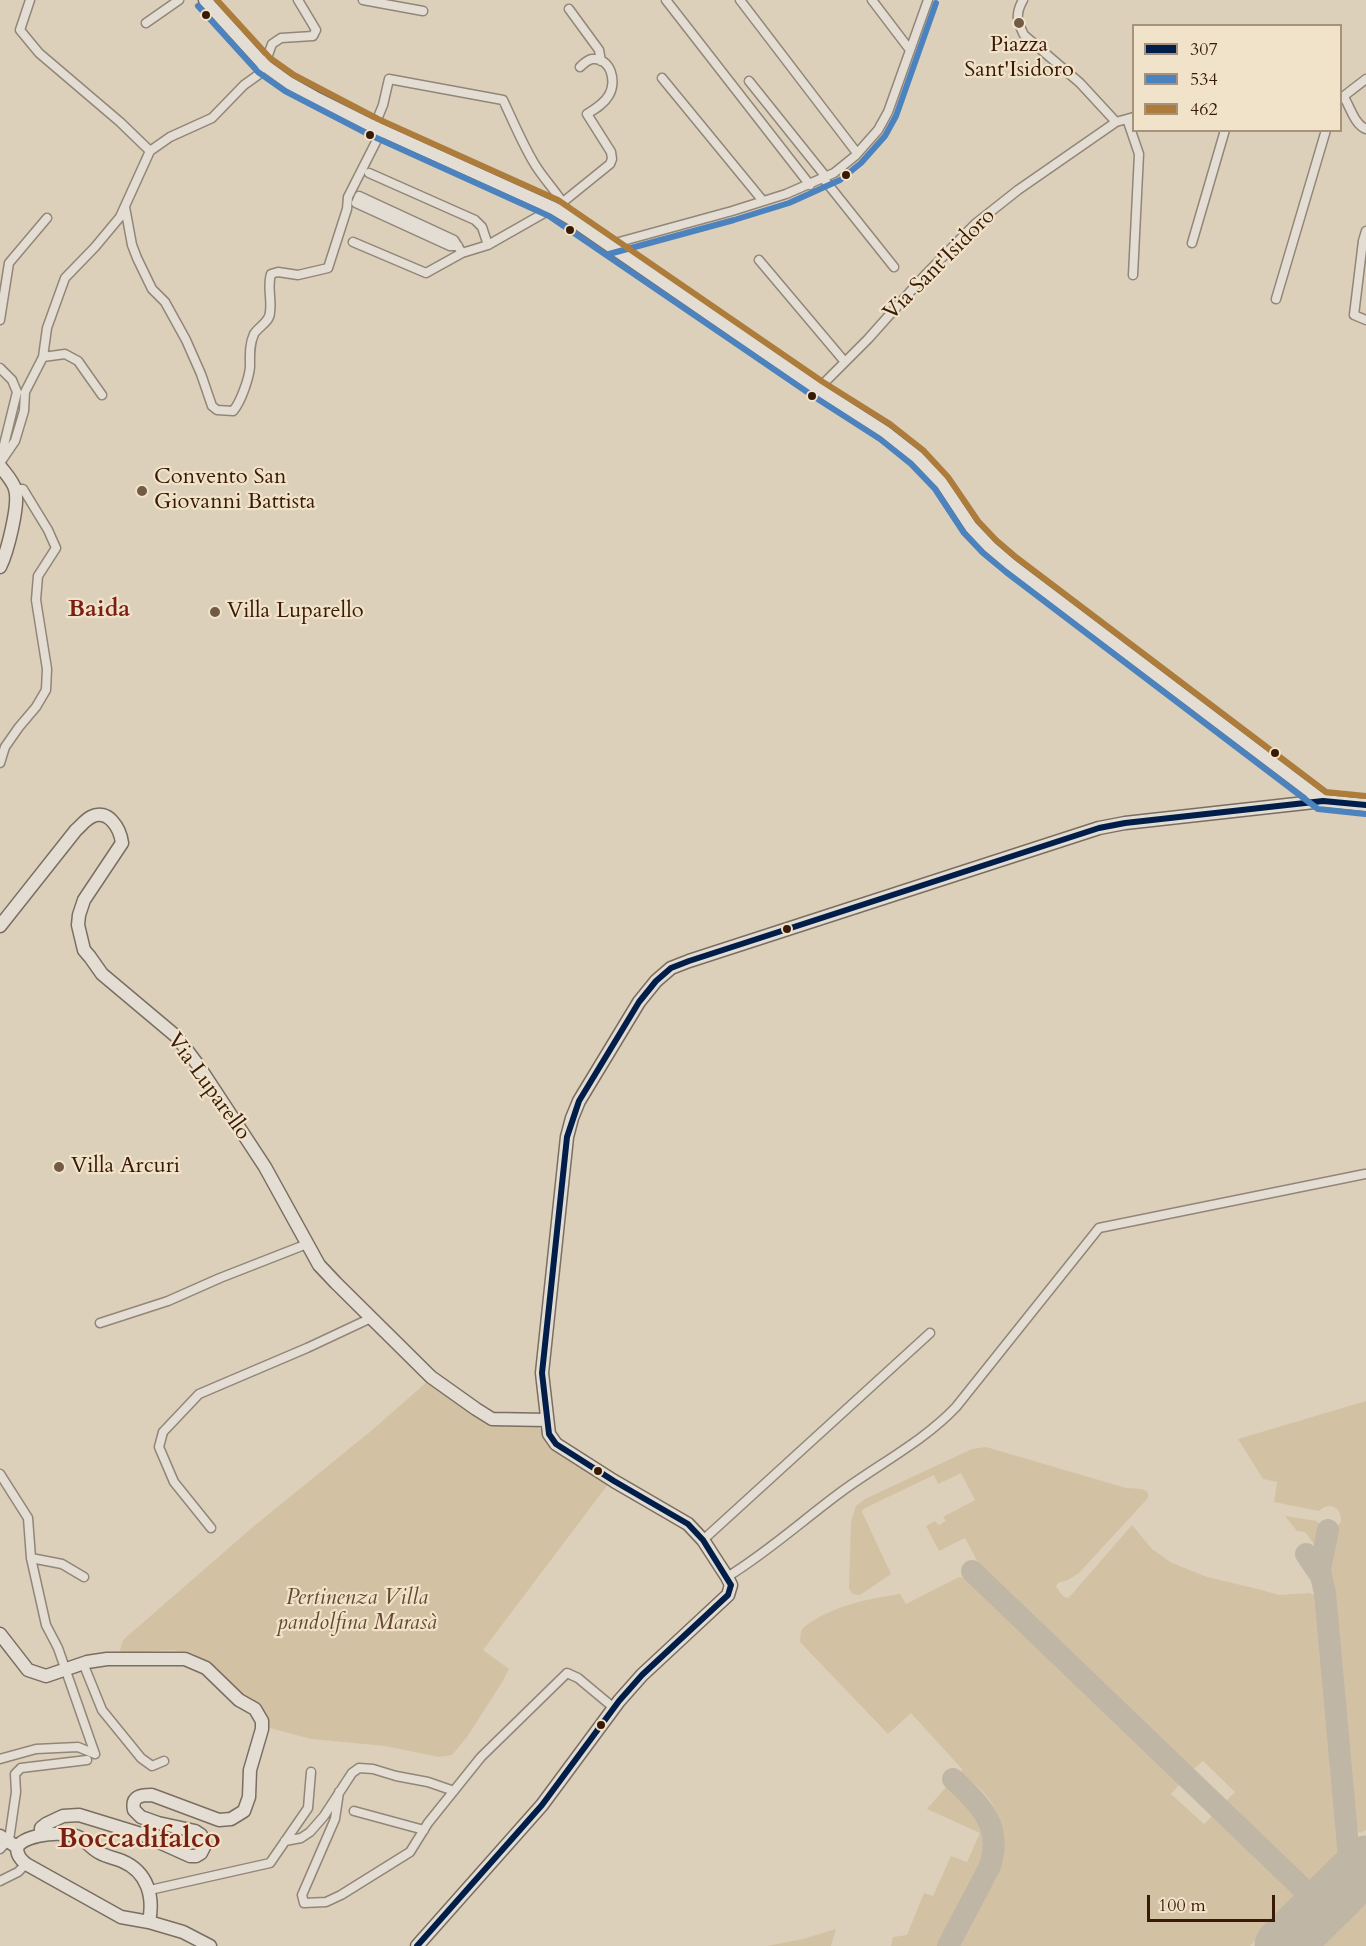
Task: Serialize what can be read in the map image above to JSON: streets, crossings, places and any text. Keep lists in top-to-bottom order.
{
  "streets": {
    "street": ["Via Sant'Isidoro", "Via Luparello"]
  },
  "districts": ["Baida", "Boccadifalco"],
  "parks": ["Pertinenza Villa pandolfina Marasà"],
  "places": [
    "Piazza Sant'Isidoro",
    "Convento San Giovanni Battista",
    "Villa Luparello",
    "Villa Arcuri"
  ],
  "lines": ["transit line 462", "transit line 534", "transit line 307"],
  "legend": ["307", "534", "462"],
  "scale_bar": "100 m"
}
